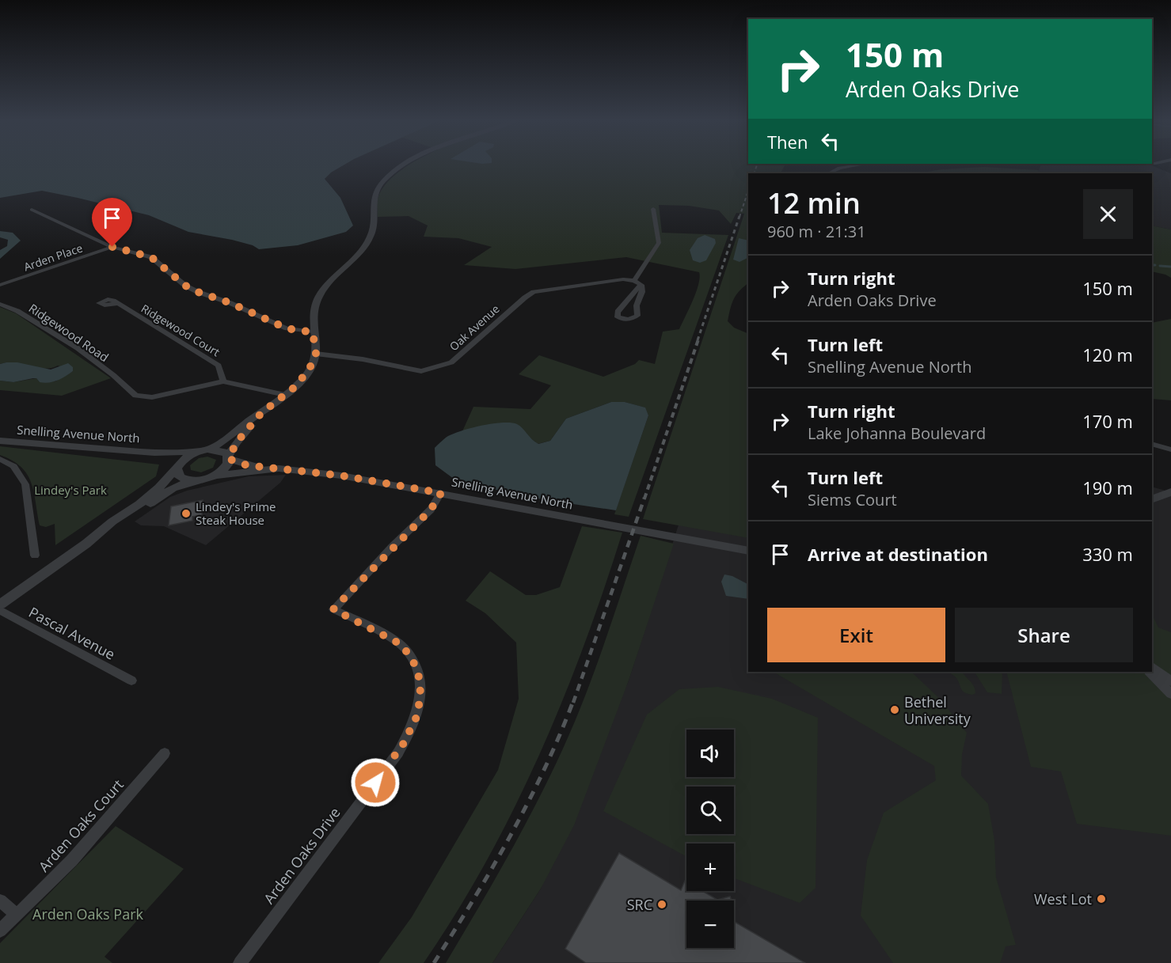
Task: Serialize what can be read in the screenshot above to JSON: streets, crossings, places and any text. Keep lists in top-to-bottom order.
{
  "streets": {
    "street": [
      "Arden Place",
      "Oak Avenue",
      "Ridgewood Court",
      "Ridgewood Road",
      "Snelling Avenue North",
      "Pascal Avenue",
      "Arden Oaks Court",
      "Arden Oaks Drive"
    ]
  },
  "crossings": [
    ["Ridgewood Court", "Ridgewood Road"],
    ["Snelling Avenue North", "Arden Oaks Drive"]
  ],
  "parks": ["Lindey's Park", "Arden Oaks Park"],
  "places": [
    "Lindey's Prime Steak House",
    "Bethel University",
    "West Lot",
    "SRC"
  ],
  "page": {
    "turn": ["150 m", "Arden Oaks Drive"],
    "then": "Then",
    "heading": ["12 min", "960 m · 21:31"],
    "list": [
      {
        "name": "Turn right",
        "note": "Arden Oaks Drive",
        "value": "150 m"
      },
      {
        "name": "Turn left",
        "note": "Snelling Avenue North",
        "value": "120 m"
      },
      {
        "name": "Turn right",
        "note": "Lake Johanna Boulevard",
        "value": "170 m"
      },
      {
        "name": "Turn left",
        "note": "Siems Court",
        "value": "190 m"
      },
      {
        "name": "Arrive at destination",
        "value": "330 m"
      }
    ],
    "buttons": ["Exit", "Share"],
    "map_buttons": ["+", "−"]
  }
}
